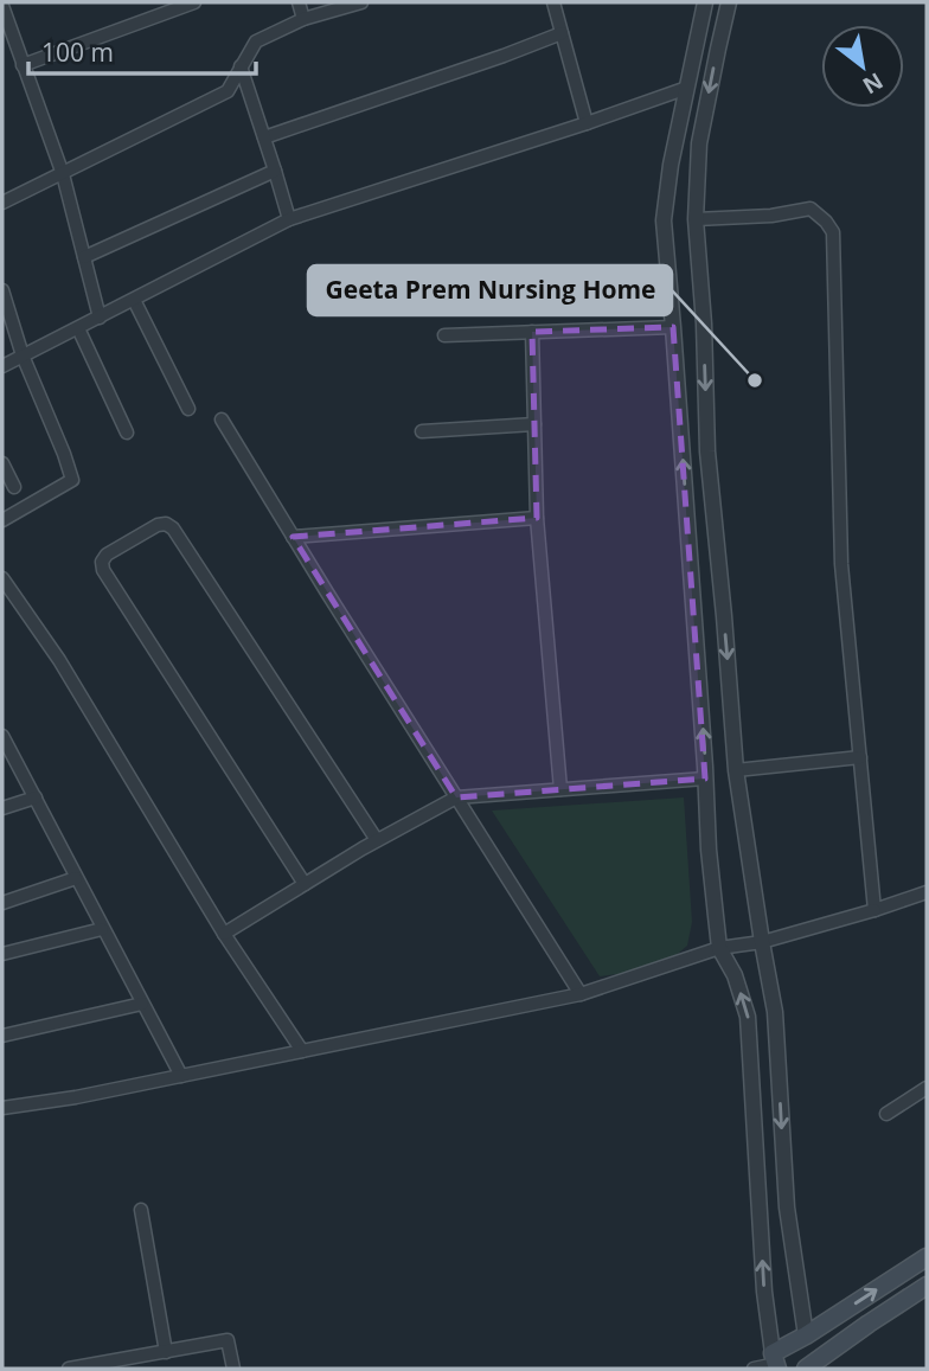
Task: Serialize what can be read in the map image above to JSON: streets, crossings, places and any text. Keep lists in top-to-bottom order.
{
  "places": ["Geeta Prem Nursing Home"],
  "scale_bar": "100 m",
  "north": "bottom right"
}
